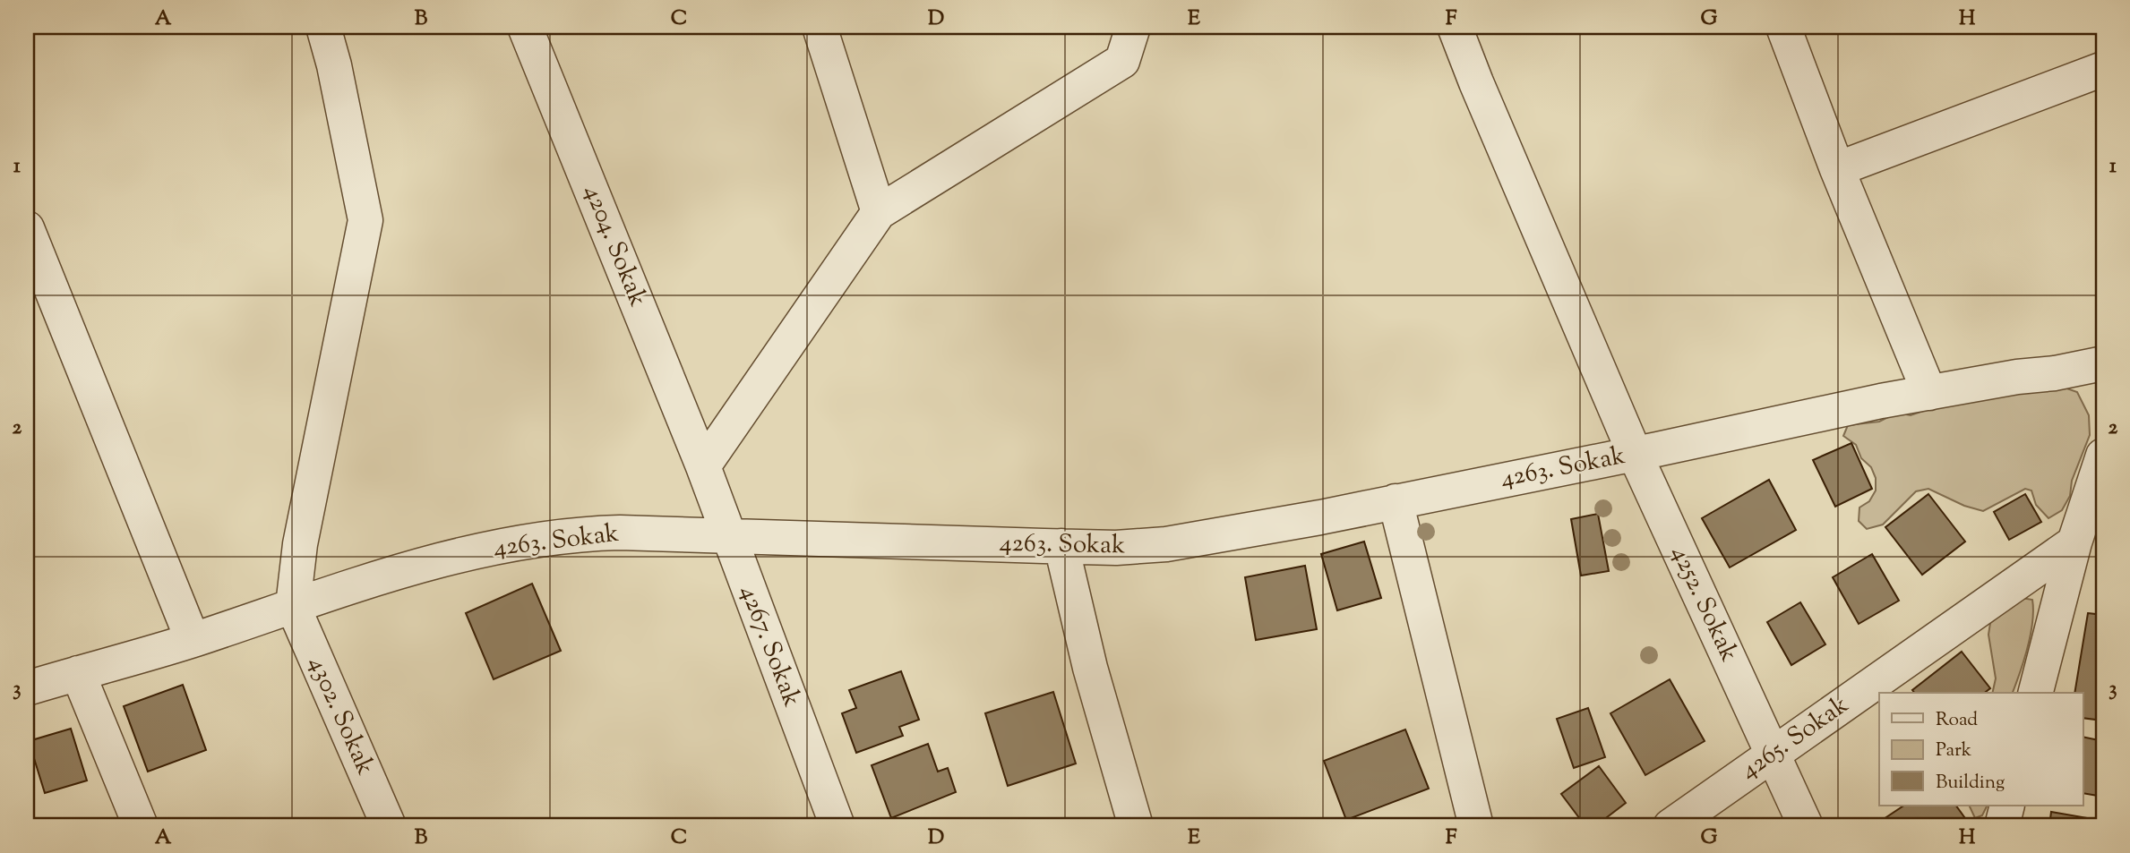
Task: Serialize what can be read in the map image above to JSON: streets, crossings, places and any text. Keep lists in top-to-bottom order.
{
  "streets": {
    "street": [
      "4204. Sokak",
      "4263. Sokak",
      "4252. Sokak",
      "4267. Sokak",
      "4302. Sokak",
      "4265. Sokak"
    ]
  },
  "crossings": [
    ["4204. Sokak", "4267. Sokak"],
    ["4263. Sokak", "4252. Sokak"],
    ["4263. Sokak", "4267. Sokak"],
    ["4263. Sokak", "4302. Sokak"],
    ["4252. Sokak", "4265. Sokak"]
  ],
  "legend": ["Road", "Park", "Building"],
  "grid": {
    "columns": [
      "A",
      "B",
      "C",
      "D",
      "E",
      "F",
      "G",
      "H"
    ],
    "rows": ["1", "2", "3"]
  }
}
